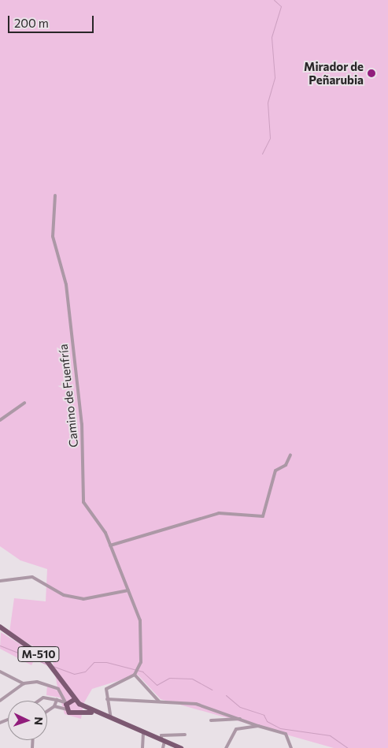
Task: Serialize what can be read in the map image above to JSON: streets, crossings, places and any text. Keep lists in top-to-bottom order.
{
  "streets": {
    "main road": ["M-510"],
    "street": ["Camino de Fuenfría"]
  },
  "places": ["Mirador de Peñarubia"],
  "scale_bar": "200 m",
  "north": "right"
}
